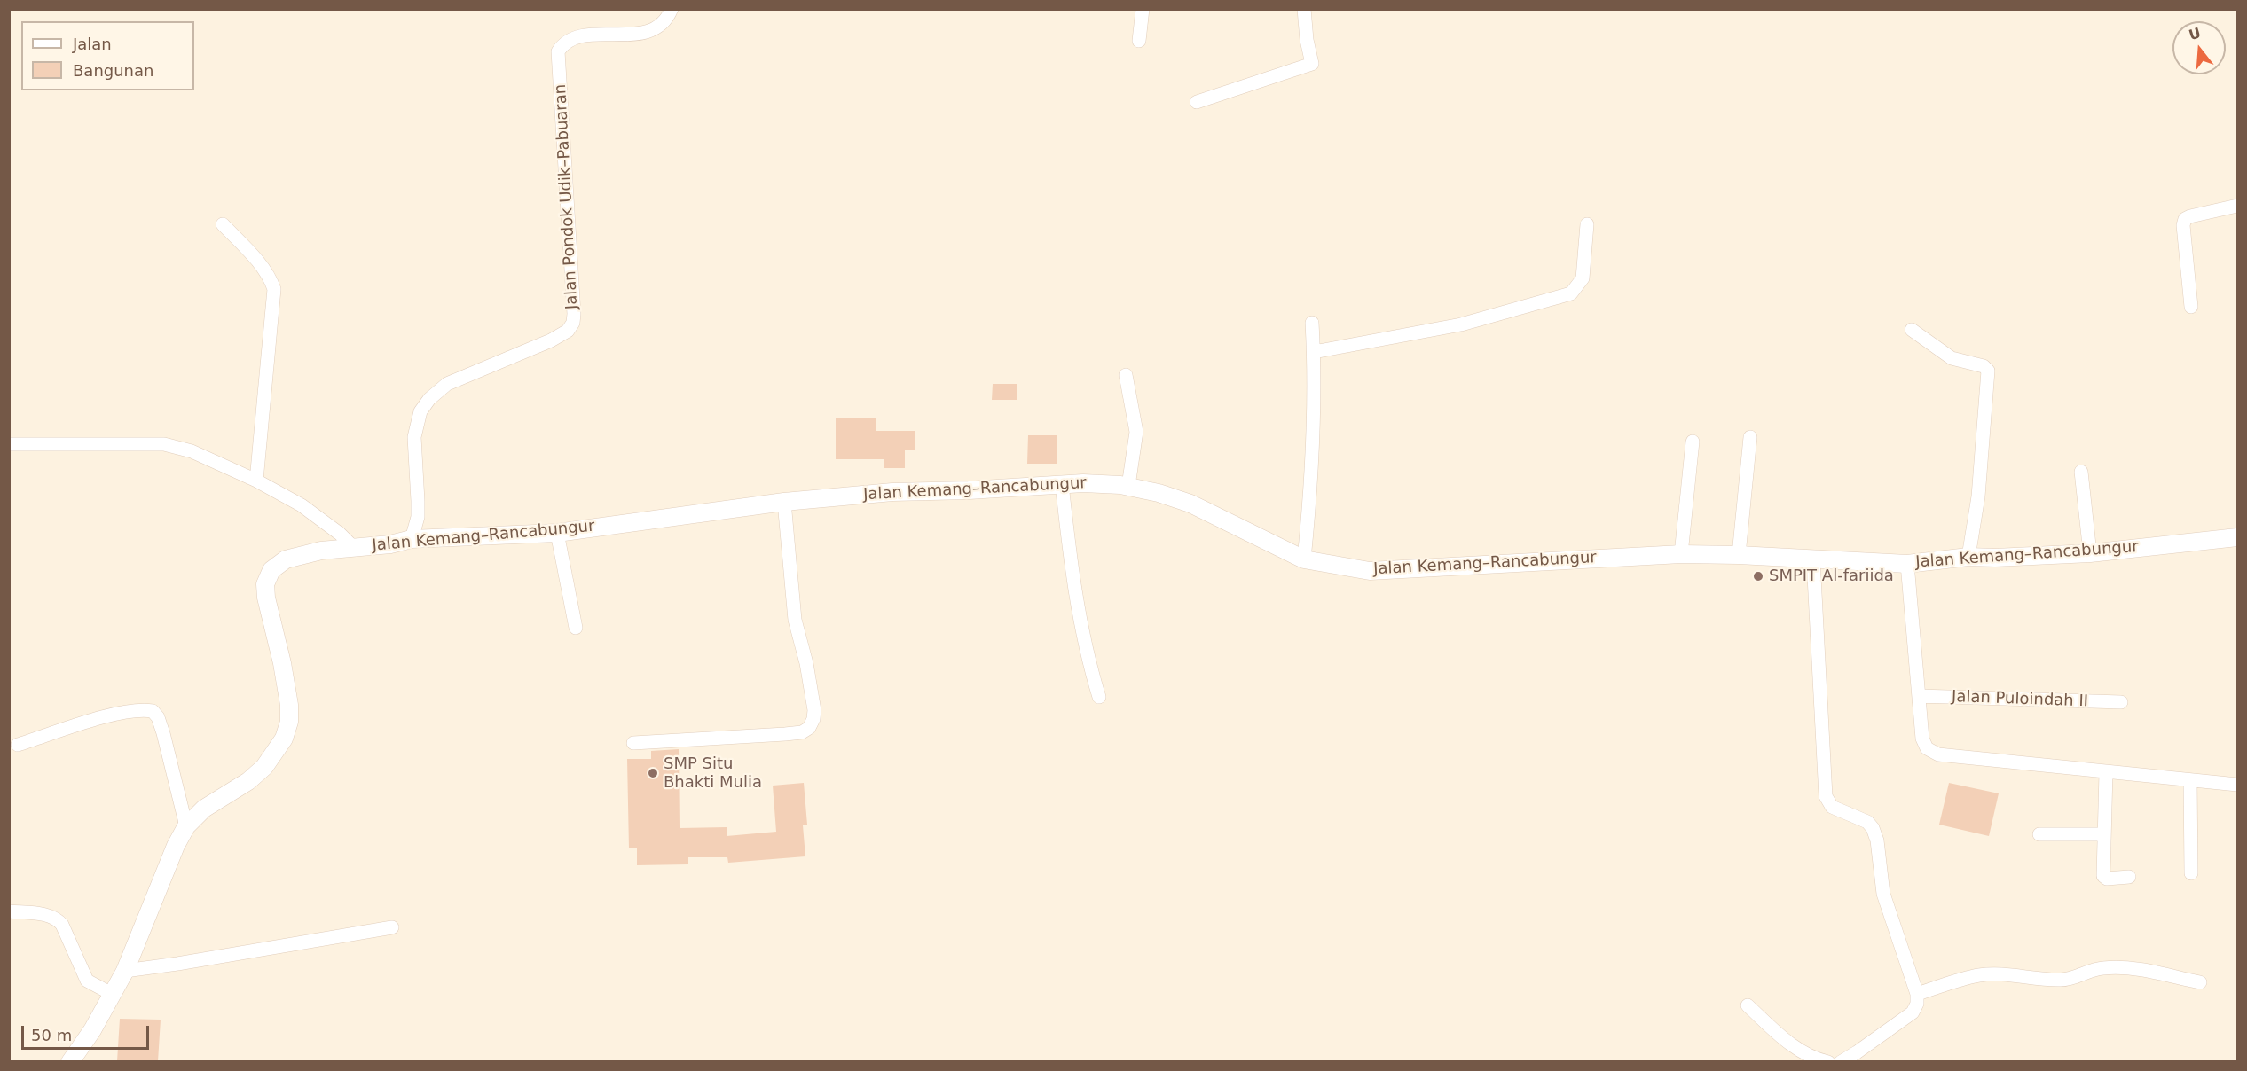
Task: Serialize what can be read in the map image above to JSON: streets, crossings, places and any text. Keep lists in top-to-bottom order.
{
  "streets": {
    "street": ["Jalan Pondok Udik–Pabuaran", "Jalan Kemang–Rancabungur", "Jalan Puloindah II"]
  },
  "crossings": [
    ["Jalan Pondok Udik–Pabuaran", "Jalan Kemang–Rancabungur"]
  ],
  "places": ["SMPIT Al-fariida", "SMP Situ Bhakti Mulia"],
  "legend": ["Jalan", "Bangunan"],
  "scale_bar": "50 m",
  "north": "top"
}
